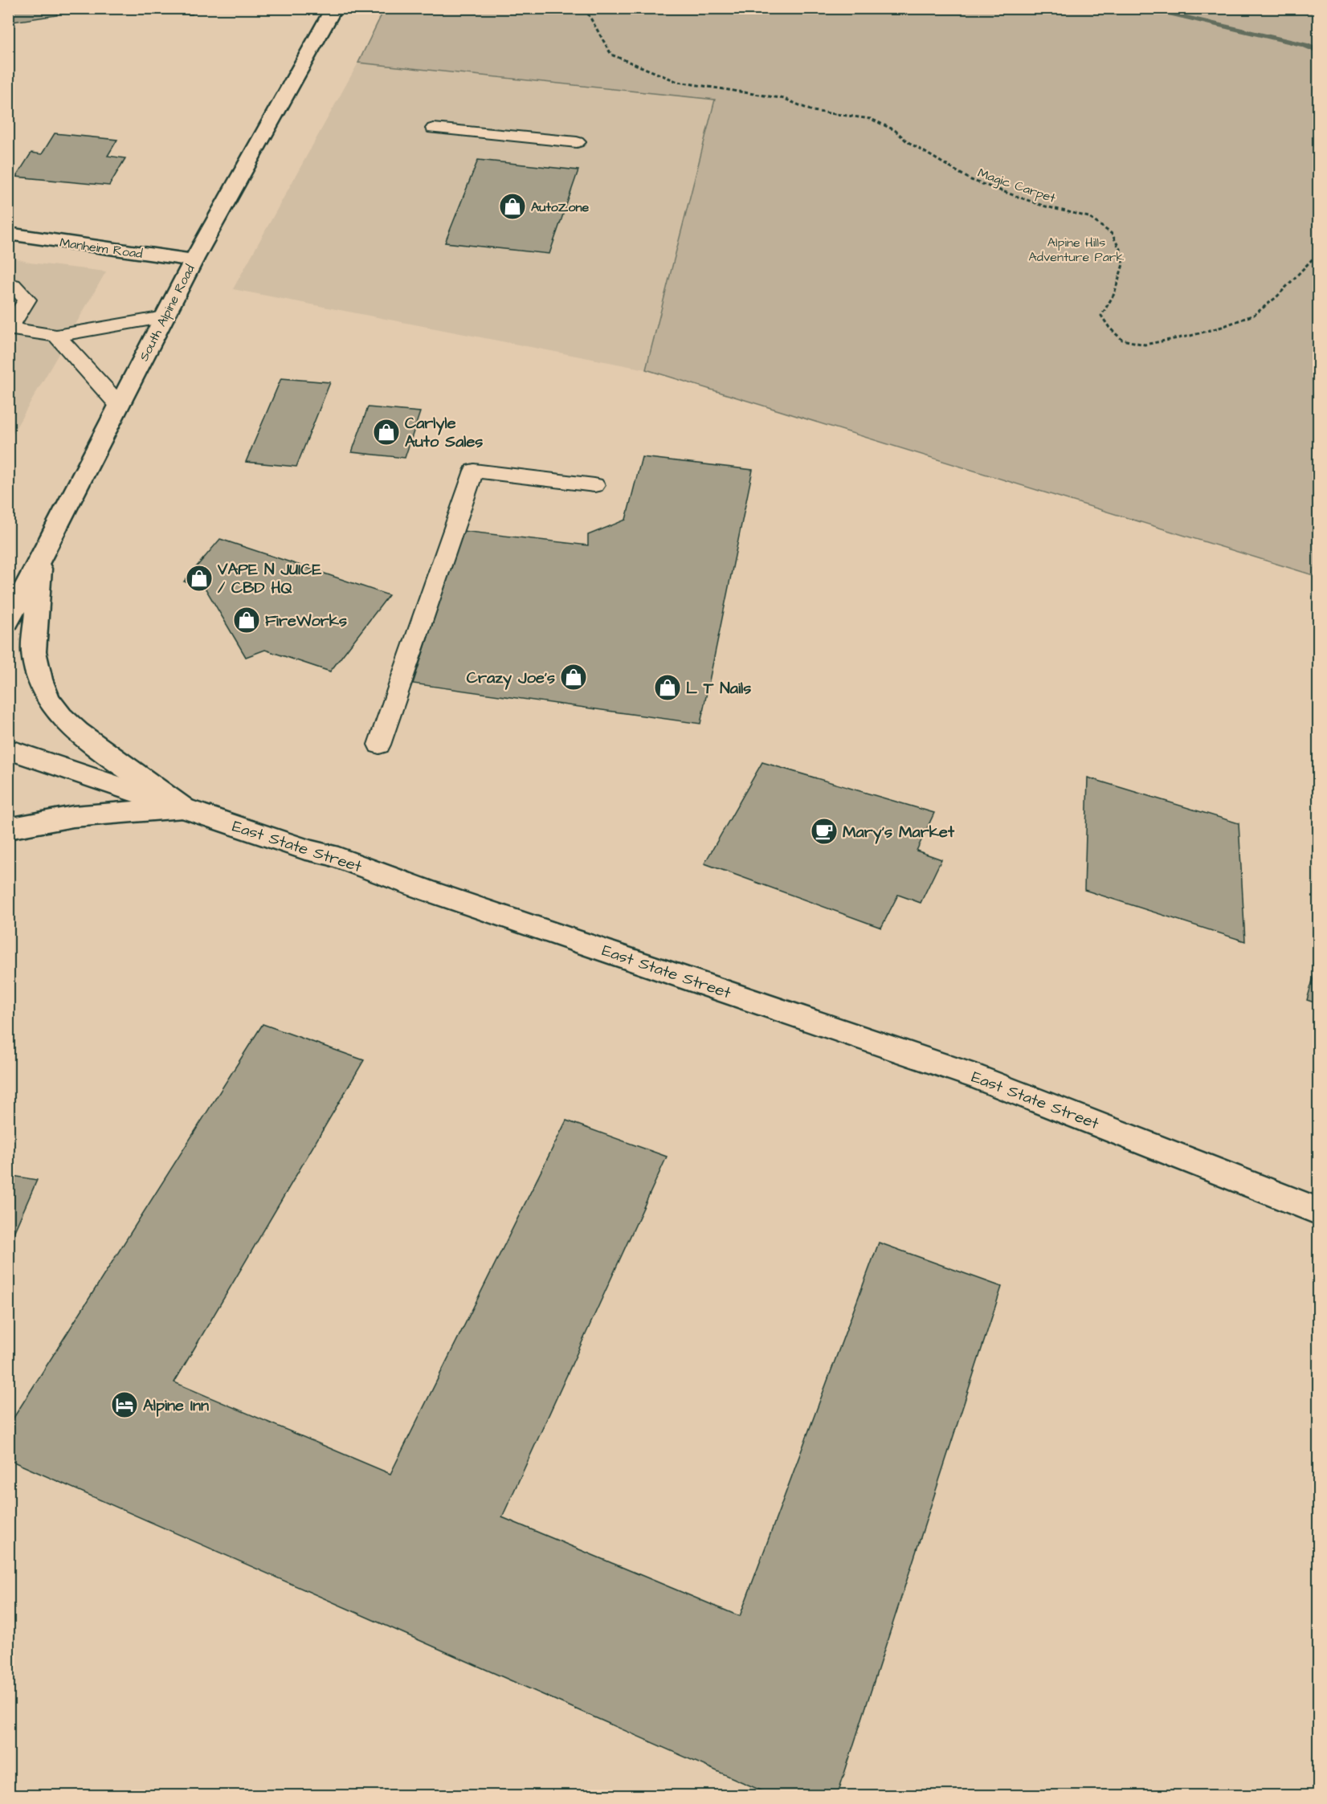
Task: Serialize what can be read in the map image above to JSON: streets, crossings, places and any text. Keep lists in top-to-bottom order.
{
  "streets": {
    "main road": ["Manheim Road", "South Alpine Road", "East State Street"],
    "path": ["Magic Carpet"]
  },
  "crossings": [
    ["Manheim Road", "South Alpine Road"]
  ],
  "parks": ["Alpine Hills Adventure Park"],
  "places": {
    "shop": [
      "AutoZone",
      "Carlyle Auto Sales",
      "VAPE N JUICE / CBD HQ",
      "FireWorks",
      "Crazy Joe's",
      "L T Nails"
    ],
    "cafe": ["Mary's Market"],
    "hotel": ["Alpine Inn"]
  }
}
